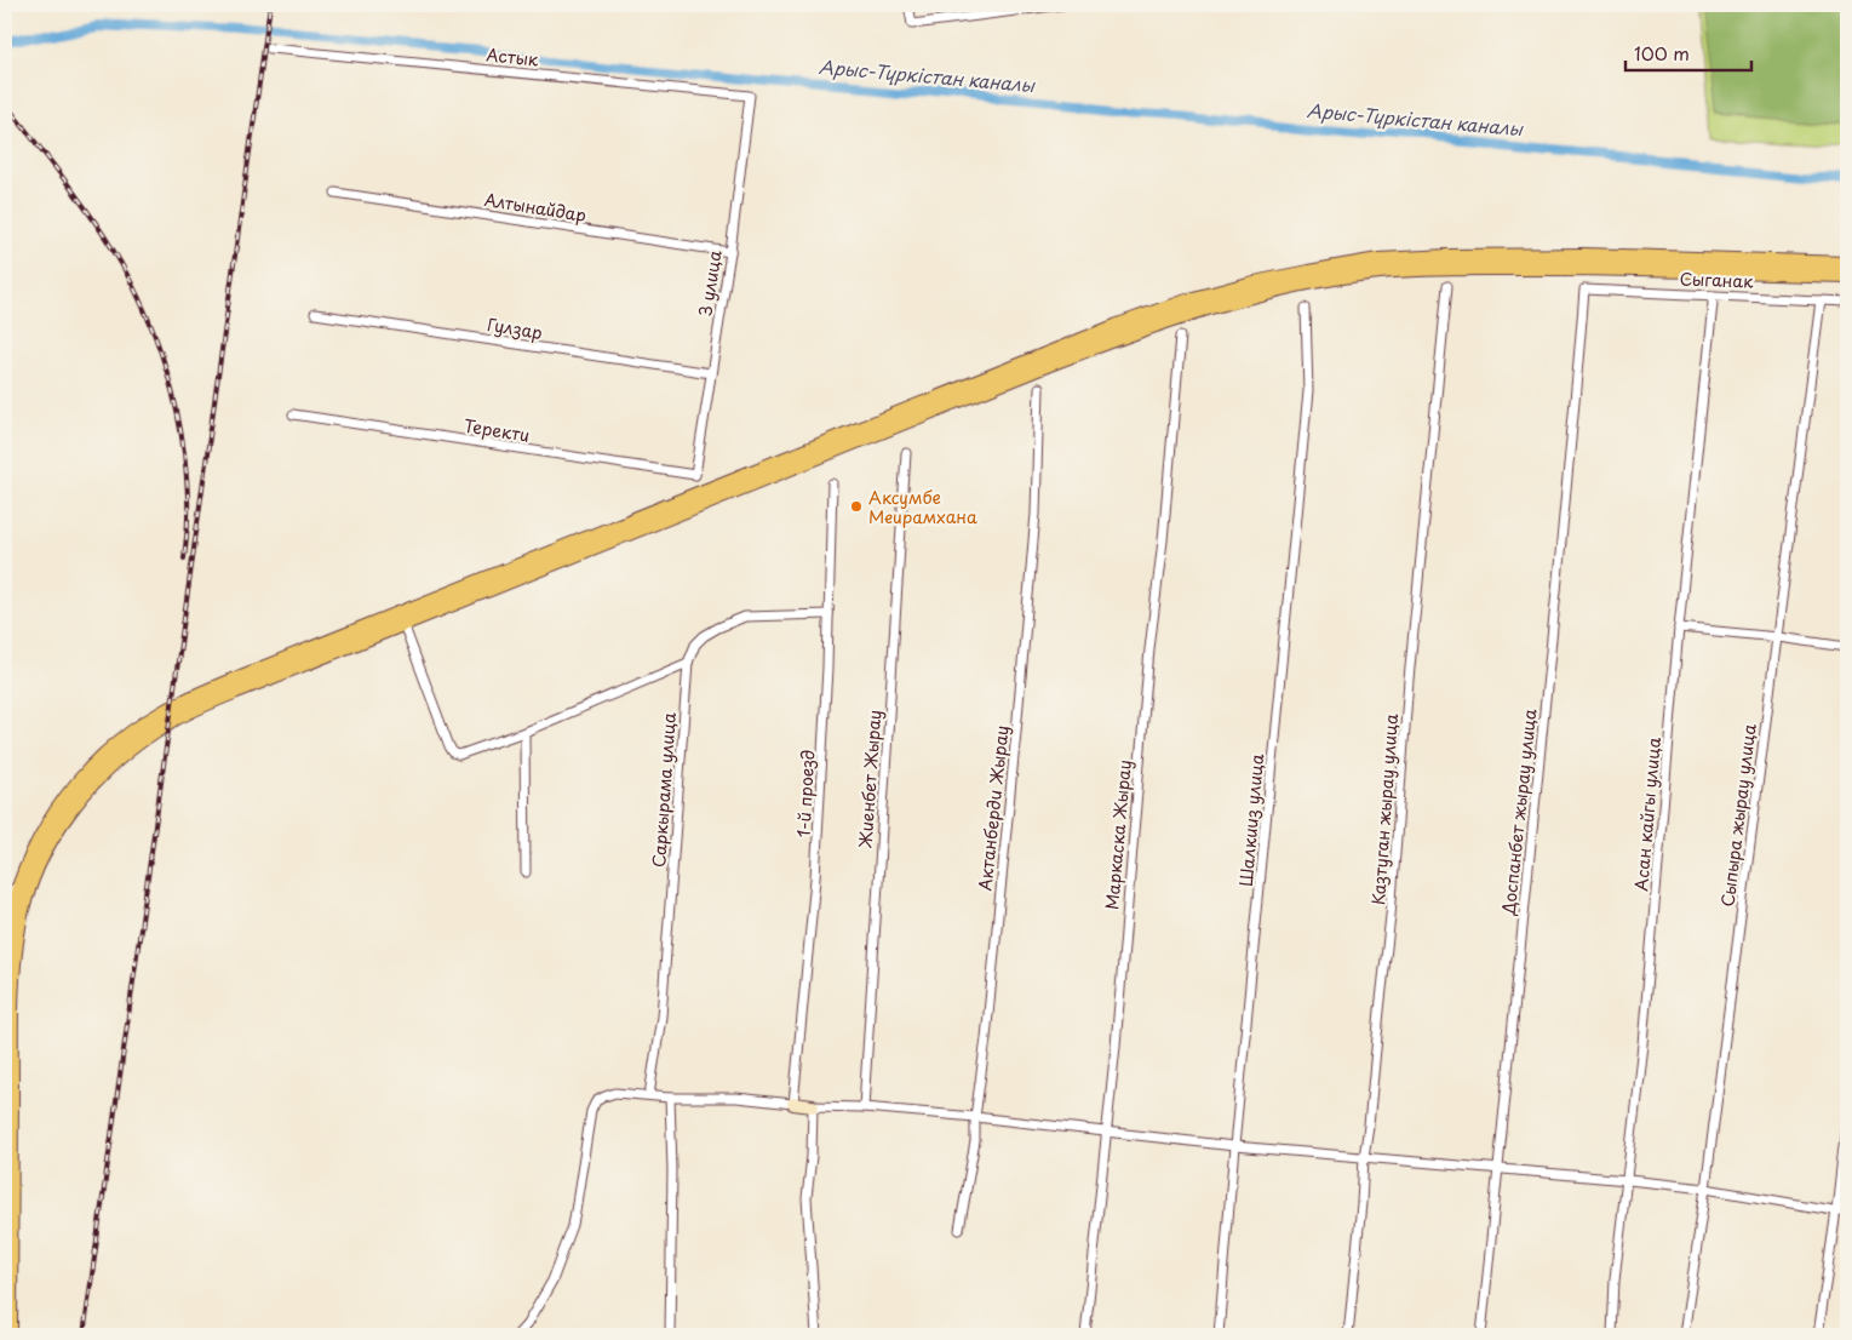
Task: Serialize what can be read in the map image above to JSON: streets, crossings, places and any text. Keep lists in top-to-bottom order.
{
  "streets": {
    "street": [
      "Астык",
      "Алтынайдар",
      "Сыганак",
      "3 улица",
      "Гулзар",
      "Теректи",
      "Жиенбет Жырау",
      "Саркырама улица",
      "1-й проезд",
      "Актанберди Жырау",
      "Казтуган жырау улица",
      "Доспанбет жырау улица",
      "Асан кайгы улица",
      "Сыпыра жырау улица",
      "Шалкииз улица",
      "Маркаска Жырау"
    ]
  },
  "crossings": [
    ["Астык", "3 улица"],
    ["Алтынайдар", "3 улица"],
    ["Сыганак", "Доспанбет жырау улица"],
    ["Сыганак", "Асан кайгы улица"],
    ["Сыганак", "Сыпыра жырау улица"],
    ["3 улица", "Гулзар"],
    ["3 улица", "Теректи"]
  ],
  "water": ["Арыс-Түркістан каналы"],
  "places": ["Аксумбе Меирамхана"],
  "scale_bar": "100 m"
}
